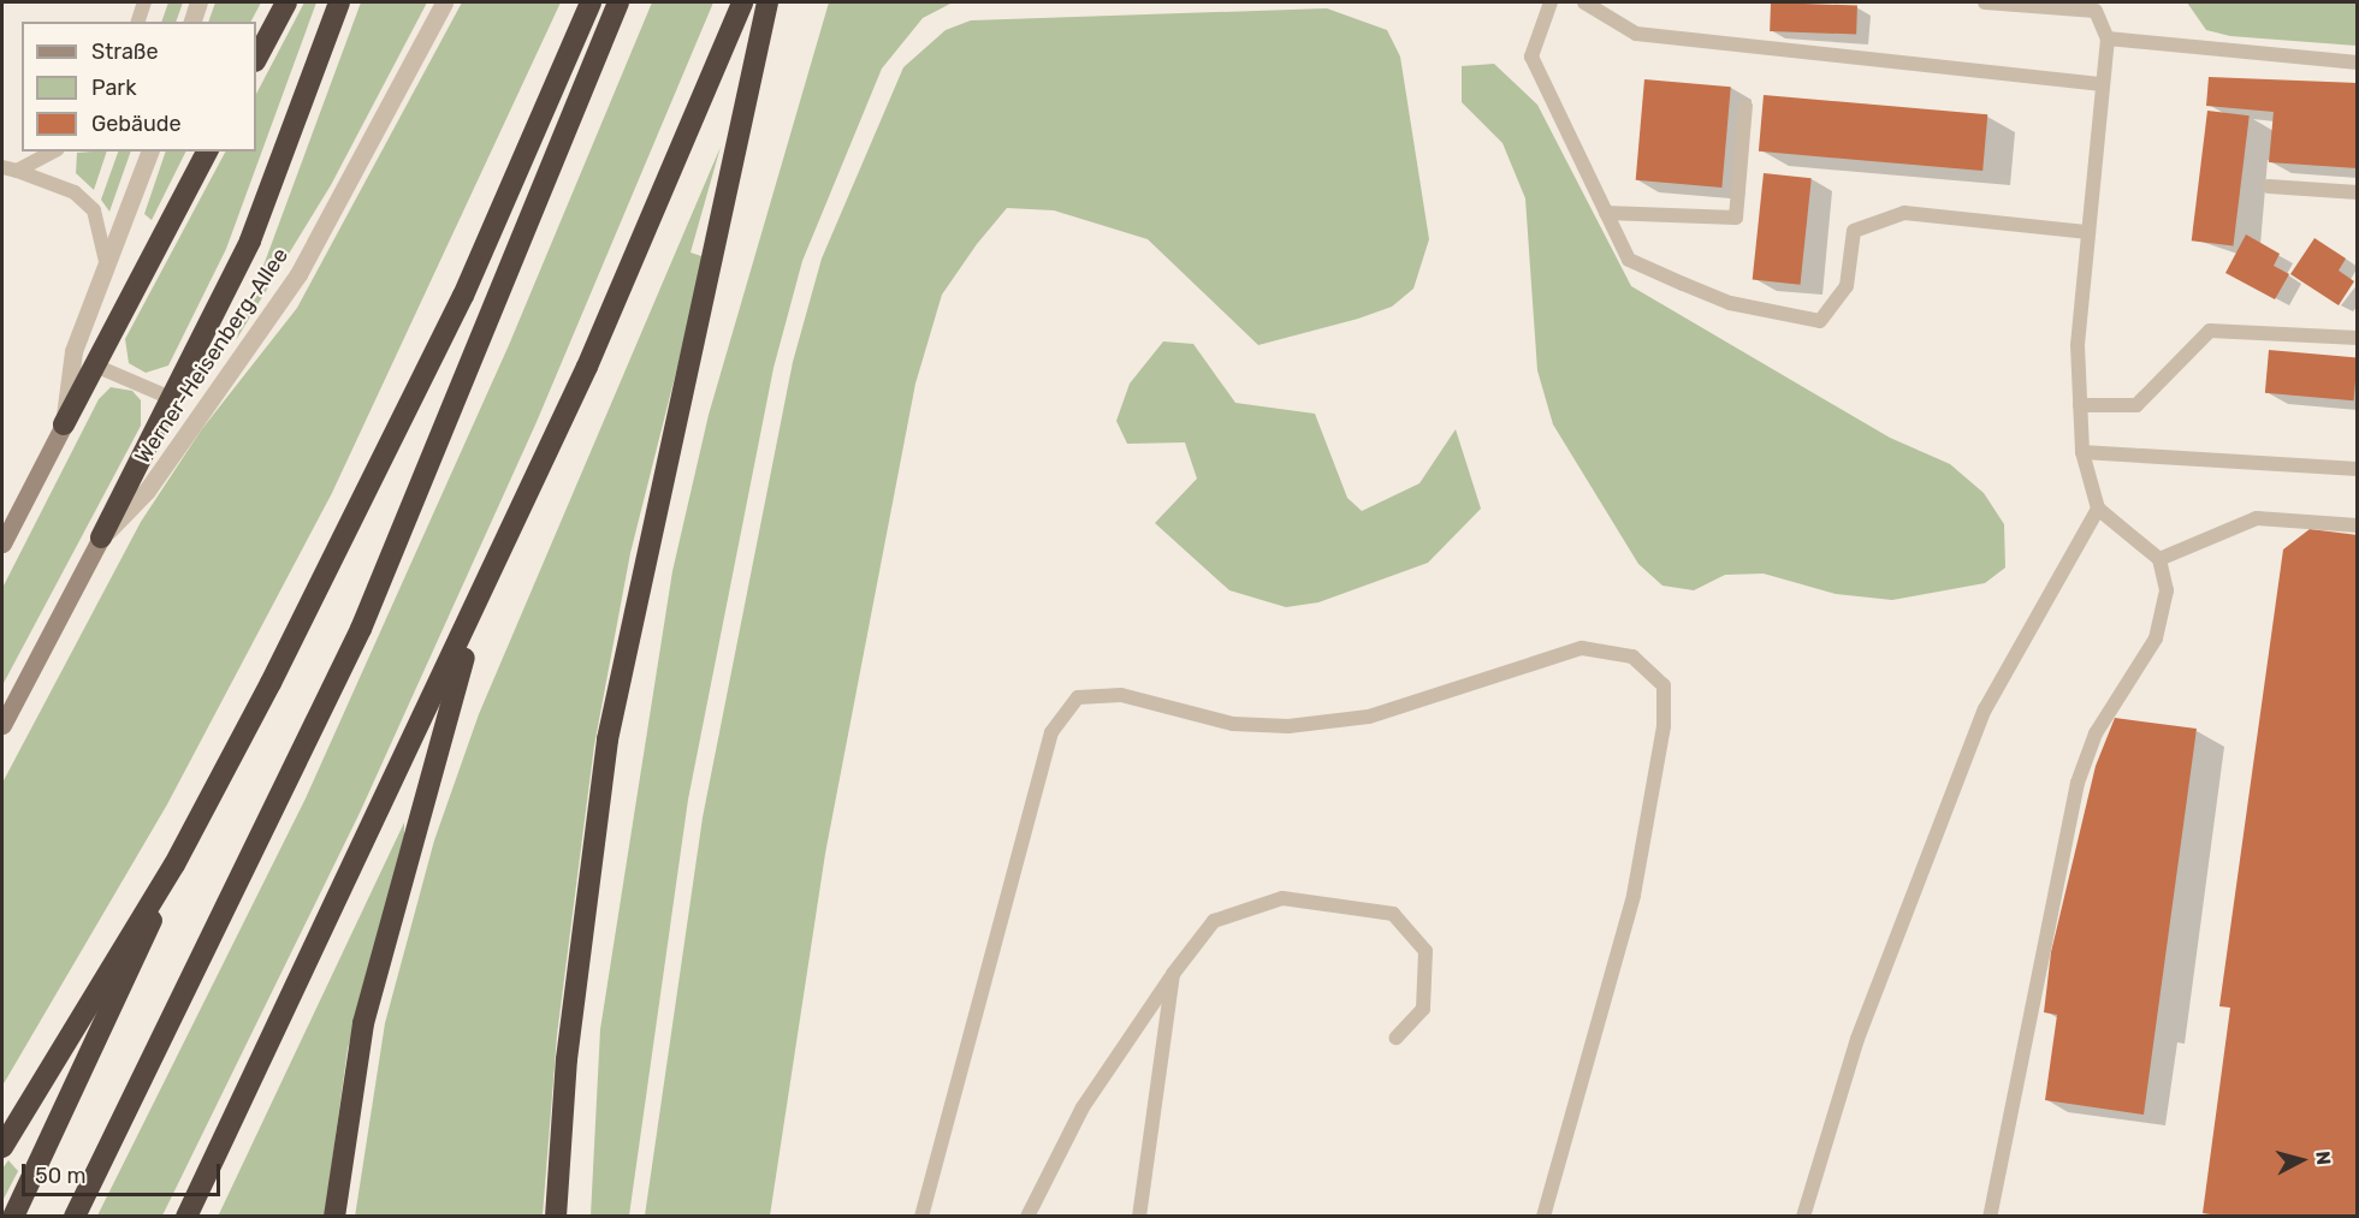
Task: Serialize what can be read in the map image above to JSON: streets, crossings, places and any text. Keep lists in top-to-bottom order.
{
  "streets": {
    "street": ["Werner-Heisenberg-Allee"]
  },
  "legend": ["Straße", "Park", "Gebäude"],
  "scale_bar": "50 m",
  "north": "right"
}
